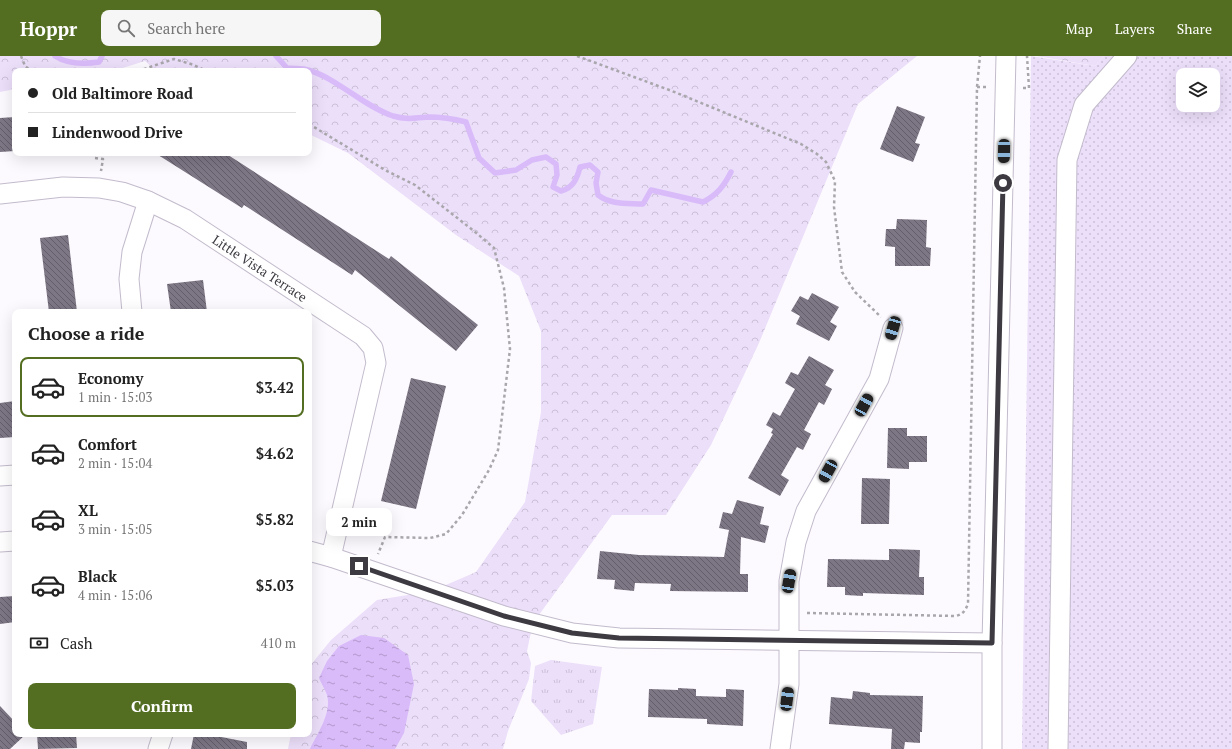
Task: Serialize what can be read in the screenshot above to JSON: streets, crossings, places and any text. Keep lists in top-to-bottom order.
{
  "streets": {
    "street": ["Little Vista Terrace"]
  },
  "page": {
    "header": "Hoppr",
    "search": "Search here",
    "nav": ["Map", "Layers", "Share"],
    "banner": ["Old Baltimore Road", "Lindenwood Drive"],
    "heading": "Choose a ride",
    "list": [
      {
        "name": "Economy",
        "note": "1 min · 15:03",
        "value": "$3.42"
      },
      {
        "name": "Comfort",
        "note": "2 min · 15:04",
        "value": "$4.62"
      },
      {
        "name": "XL",
        "note": "3 min · 15:05",
        "value": "$5.82"
      },
      {
        "name": "Black",
        "note": "4 min · 15:06",
        "value": "$5.03"
      }
    ],
    "bubble": "2 min",
    "pay": ["Cash", "410 m"],
    "buttons": "Confirm"
  }
}
